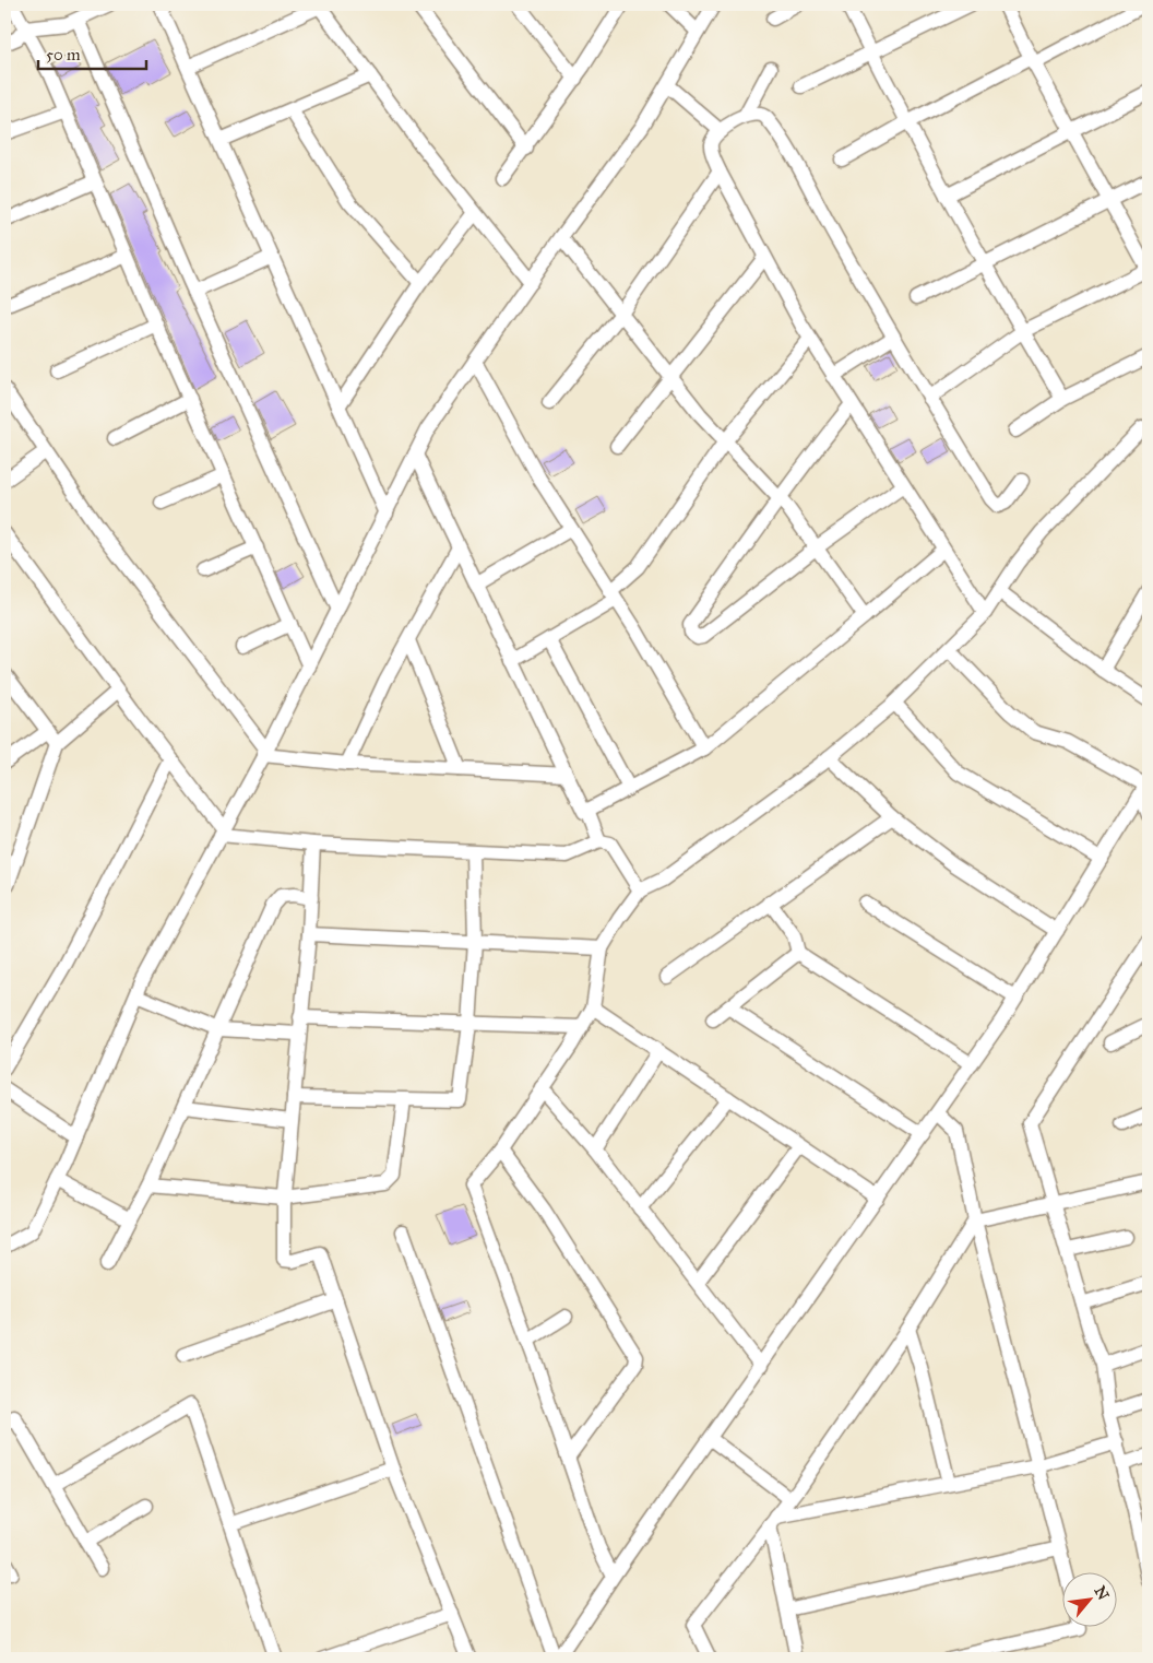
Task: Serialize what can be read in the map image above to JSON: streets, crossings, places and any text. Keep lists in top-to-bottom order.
{
  "scale_bar": "50 m",
  "north": "top right"
}
